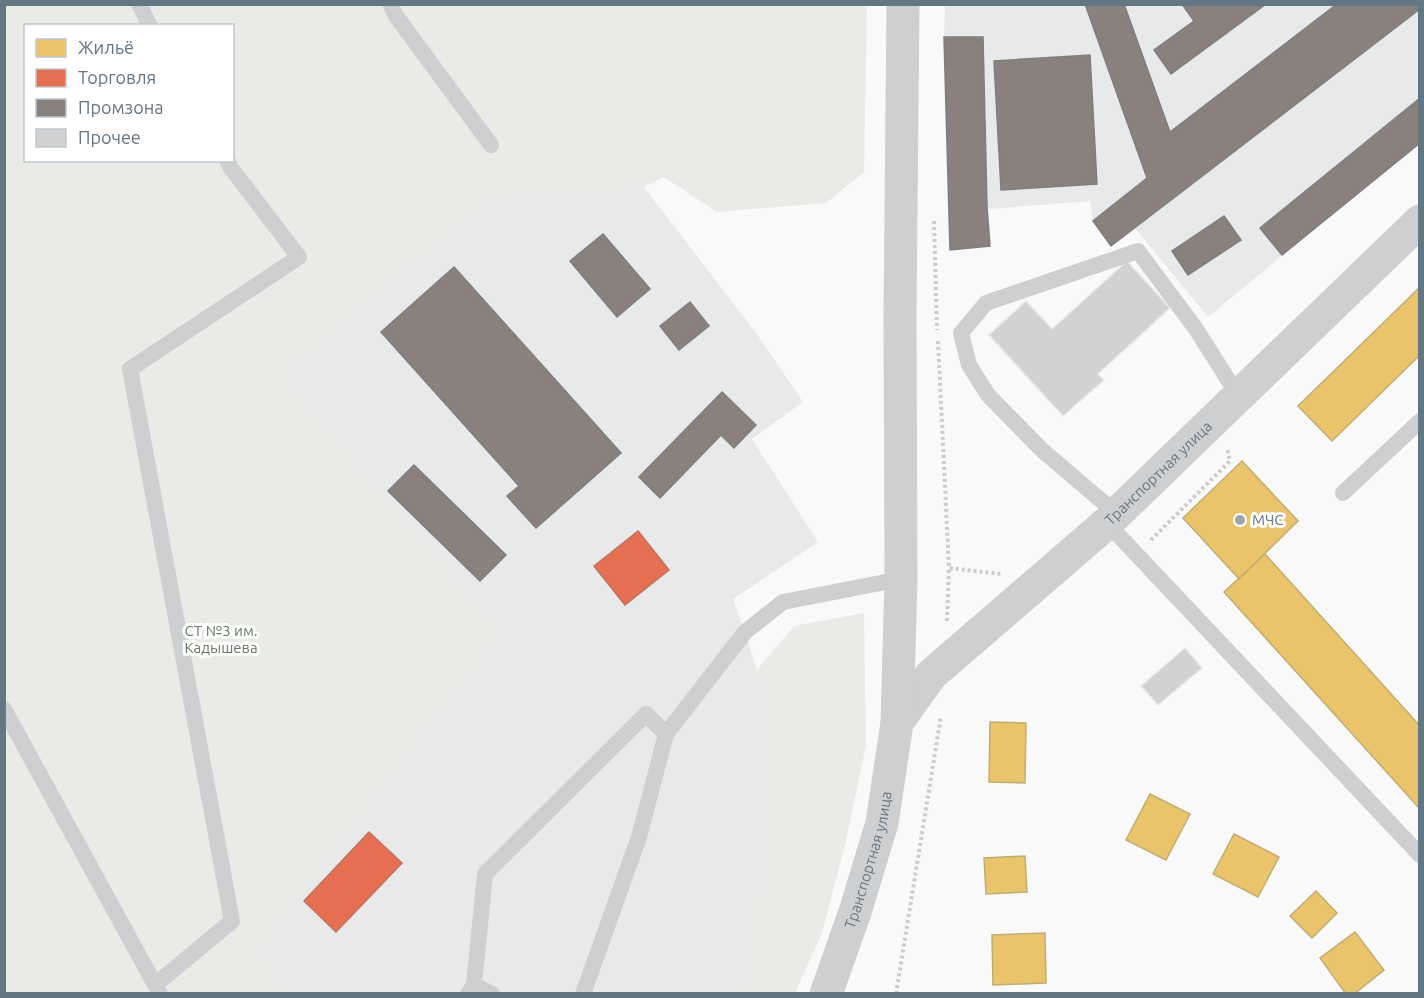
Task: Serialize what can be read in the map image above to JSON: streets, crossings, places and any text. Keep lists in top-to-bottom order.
{
  "streets": {
    "street": ["Транспортная улица"]
  },
  "parks": ["СТ №3 им. Кадышева"],
  "places": ["МЧС"],
  "legend": [
    "Жильё",
    "Торговля",
    "Промзона",
    "Прочее"
  ]
}
